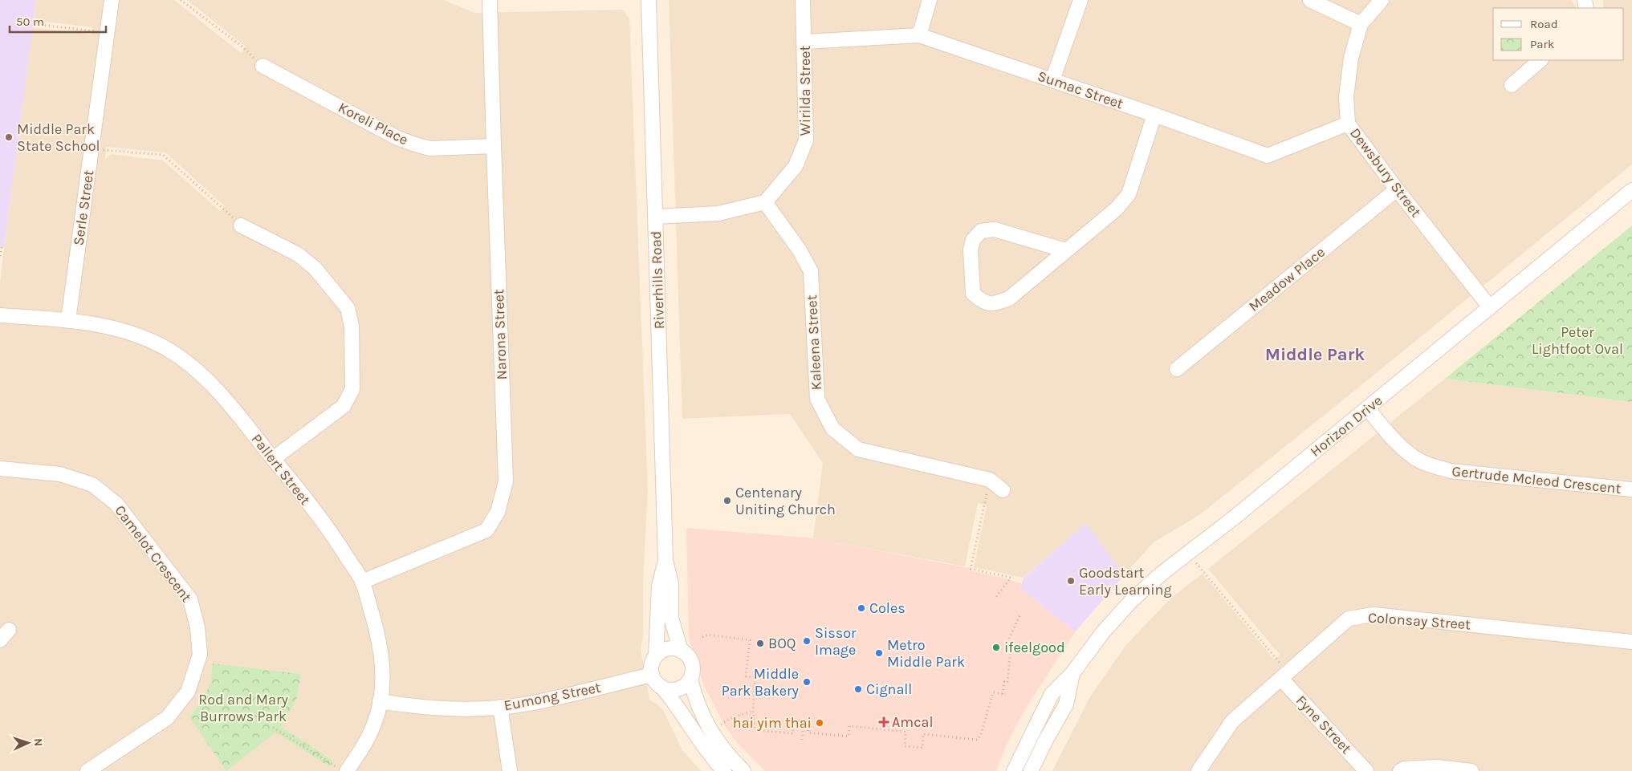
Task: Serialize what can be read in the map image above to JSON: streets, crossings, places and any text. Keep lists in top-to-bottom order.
{
  "streets": {
    "street": [
      "Sumac Street",
      "Wirilda Street",
      "Koreli Place",
      "Dewsbury Street",
      "Serle Street",
      "Meadow Place",
      "Riverhills Road",
      "Narona Street",
      "Kaleena Street",
      "Horizon Drive",
      "Pallert Street",
      "Gertrude Mcleod Crescent",
      "Camelot Crescent",
      "Colonsay Street",
      "Eumong Street",
      "Fyne Street"
    ]
  },
  "crossings": [
    ["Sumac Street", "Wirilda Street"],
    ["Sumac Street", "Dewsbury Street"],
    ["Wirilda Street", "Kaleena Street"],
    ["Koreli Place", "Narona Street"],
    ["Dewsbury Street", "Meadow Place"],
    ["Dewsbury Street", "Horizon Drive"],
    ["Serle Street", "Pallert Street"],
    ["Riverhills Road", "Eumong Street"],
    ["Narona Street", "Pallert Street"],
    ["Horizon Drive", "Gertrude Mcleod Crescent"],
    ["Pallert Street", "Eumong Street"],
    ["Colonsay Street", "Fyne Street"]
  ],
  "districts": ["Middle Park"],
  "parks": ["Peter Lightfoot Oval", "Rod and Mary Burrows Park"],
  "places": {
    "other": [
      "Middle Park State School",
      "Centenary Uniting Church",
      "Goodstart Early Learning",
      "Coles",
      "Sissor Image",
      "BOQ",
      "ifeelgood",
      "Metro Middle Park",
      "Middle Park Bakery",
      "Cignall",
      "hai yim thai"
    ],
    "health": ["Amcal"]
  },
  "legend": ["Road", "Park"],
  "scale_bar": "50 m",
  "north": "right"
}
